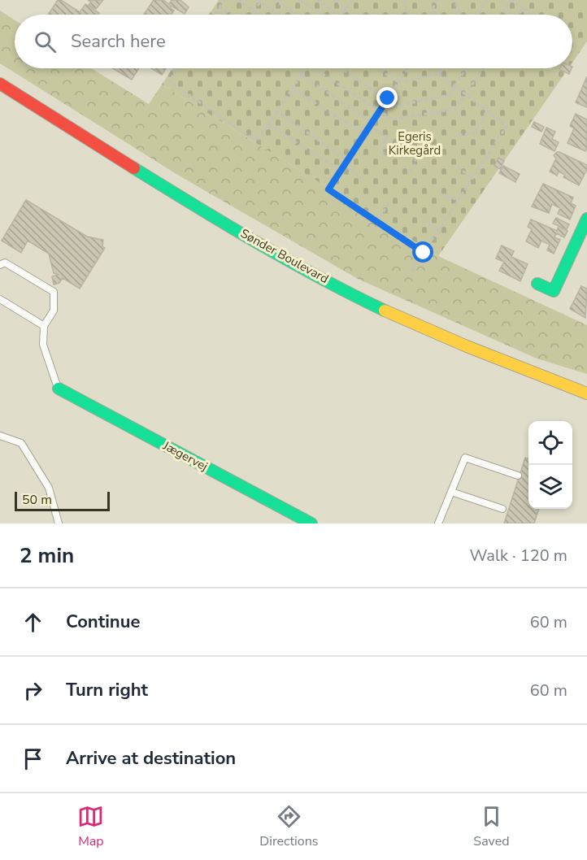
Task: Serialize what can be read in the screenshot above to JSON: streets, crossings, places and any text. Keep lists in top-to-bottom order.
{
  "streets": {
    "street": ["Sønder Boulevard", "Jægervej"]
  },
  "parks": ["Egeris Kirkegård"],
  "scale_bar": "50 m",
  "page": {
    "search": "Search here",
    "scale": "50 m",
    "heading": ["2 min", "Walk · 120 m"],
    "list": [
      ["Continue", "60 m"],
      ["Turn right", "60 m"],
      "Arrive at destination"
    ],
    "nav": ["Map", "Directions", "Saved"]
  }
}
